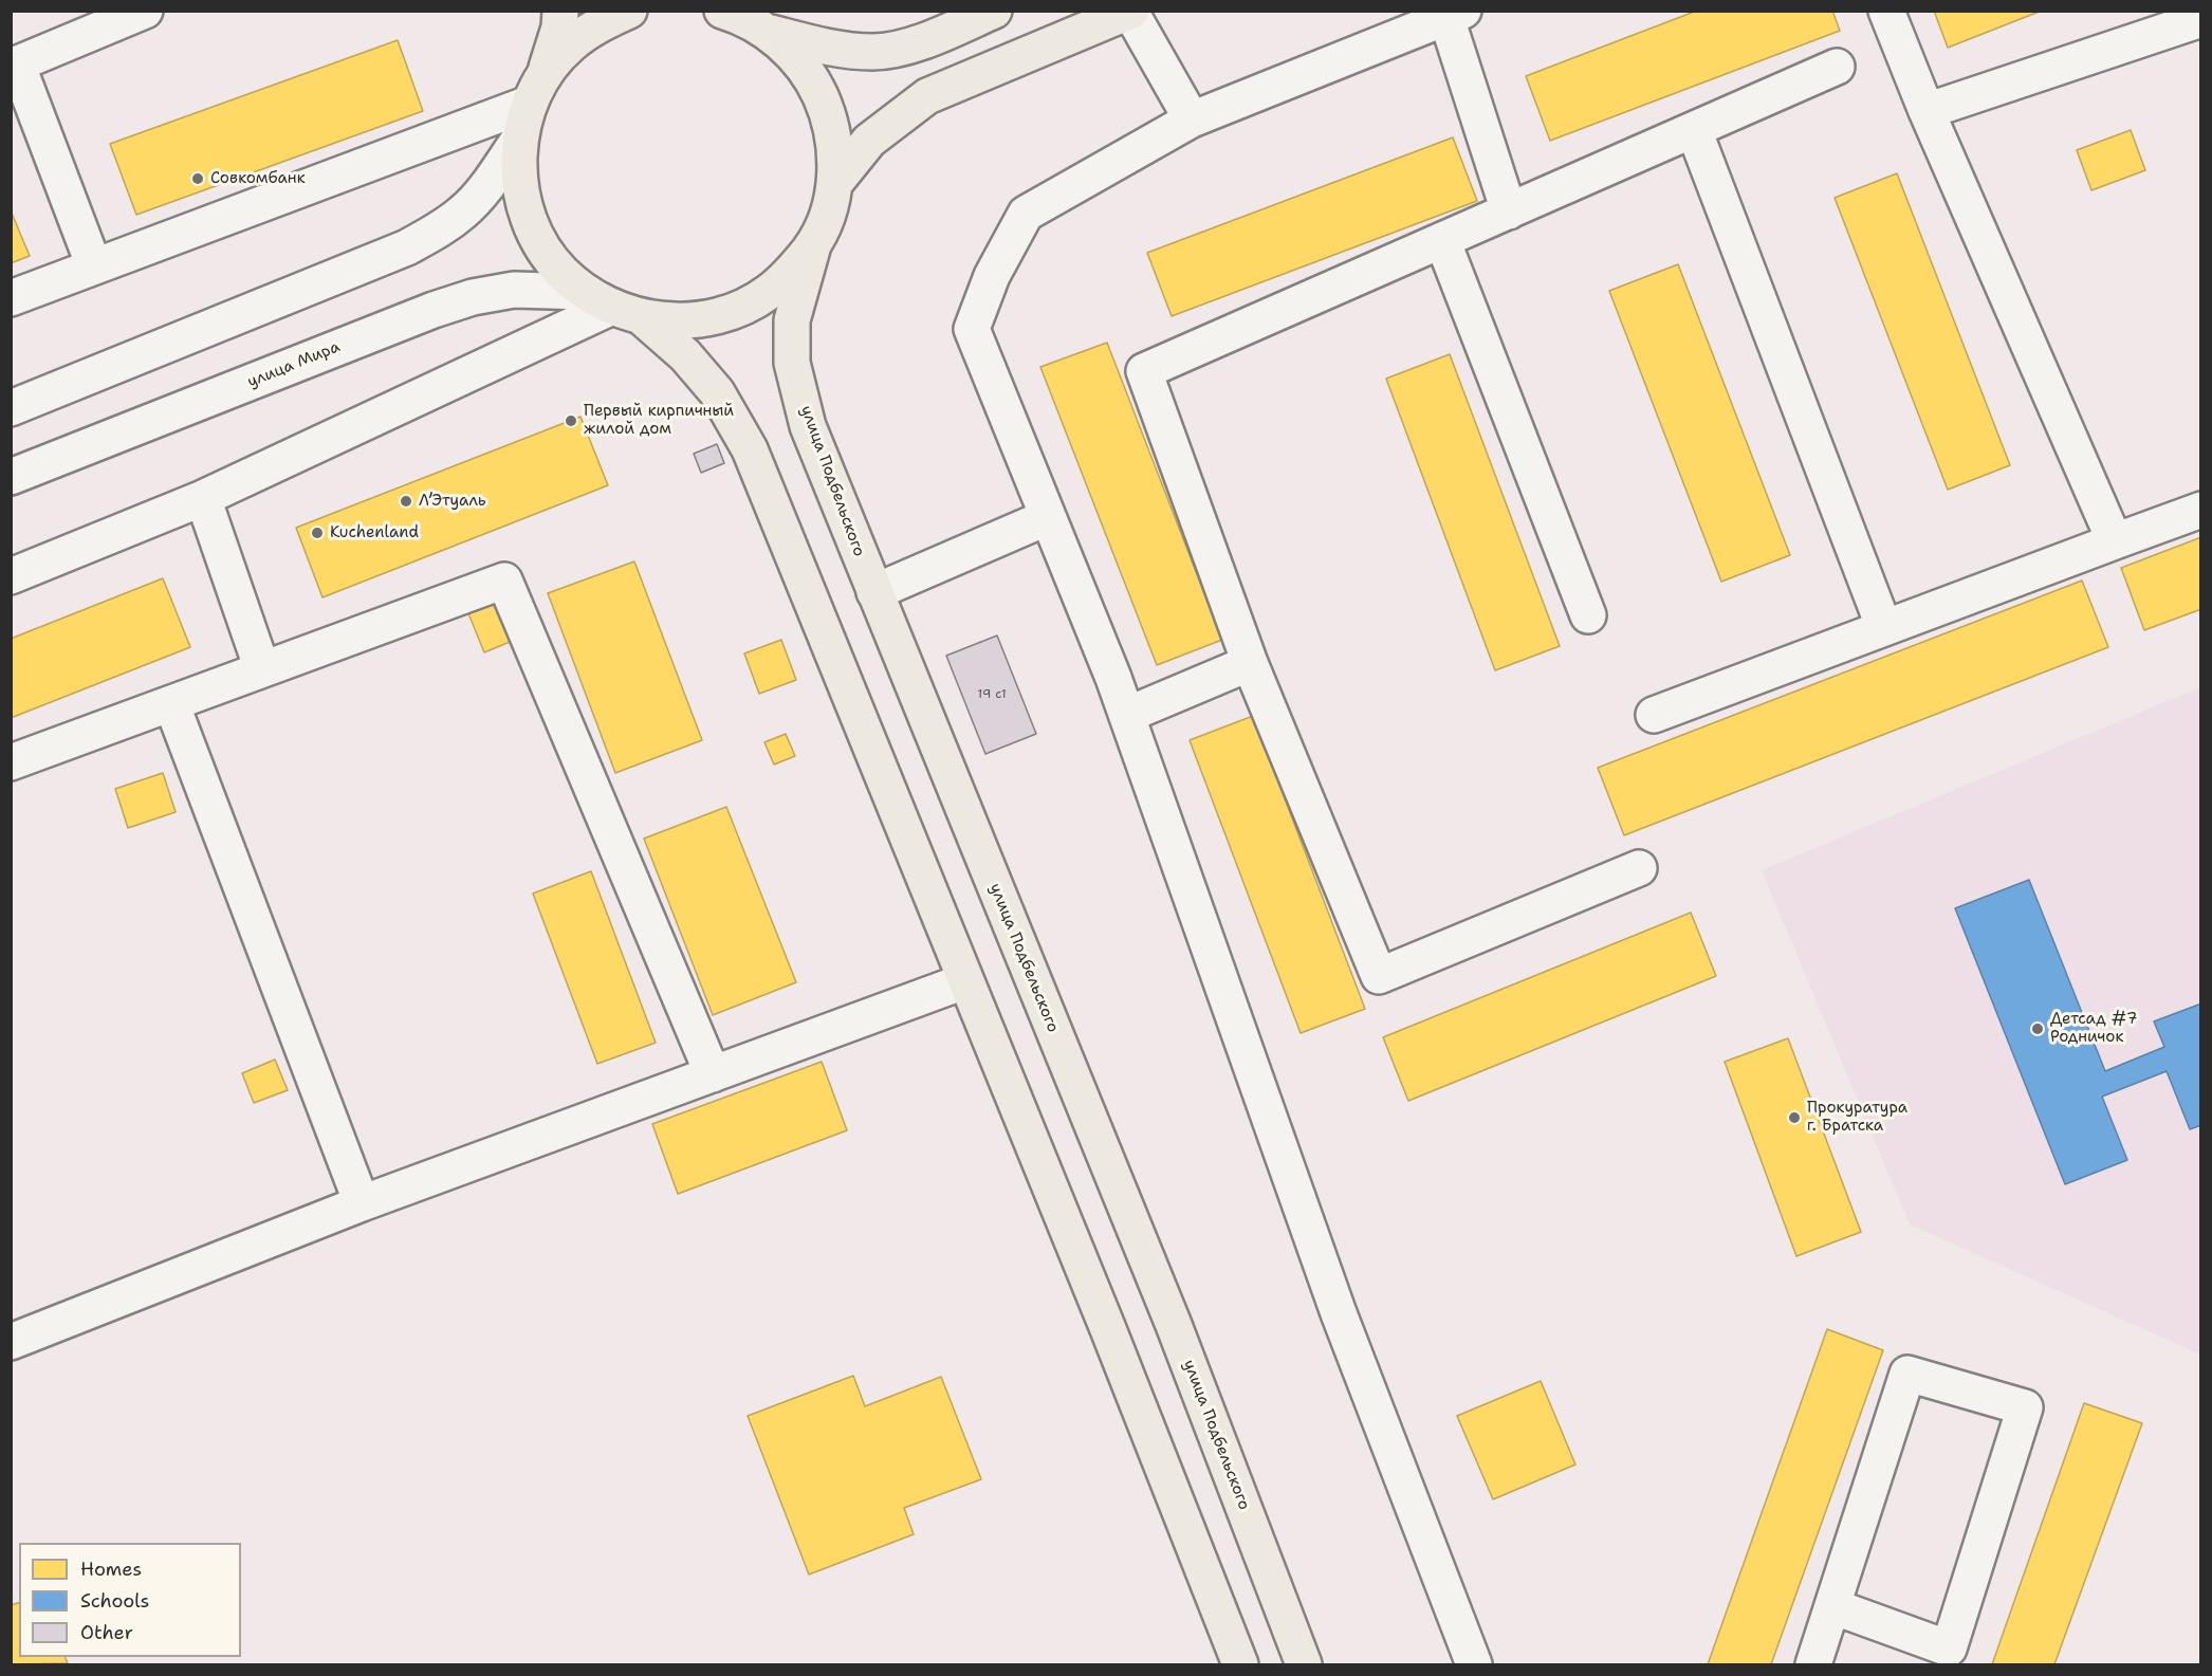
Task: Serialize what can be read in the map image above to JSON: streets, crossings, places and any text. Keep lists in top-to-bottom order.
{
  "streets": {
    "main road": ["улица Подбельского"],
    "street": ["улица Мира"]
  },
  "places": [
    "Совкомбанк",
    "Первый кирпичный жилой дом",
    "Л’Этуаль",
    "Kuchenland",
    "Детсад #7 Родничок",
    "Прокуратура г. Братска"
  ],
  "house_numbers": ["19 с1"],
  "legend": ["Homes", "Schools", "Other"]
}
